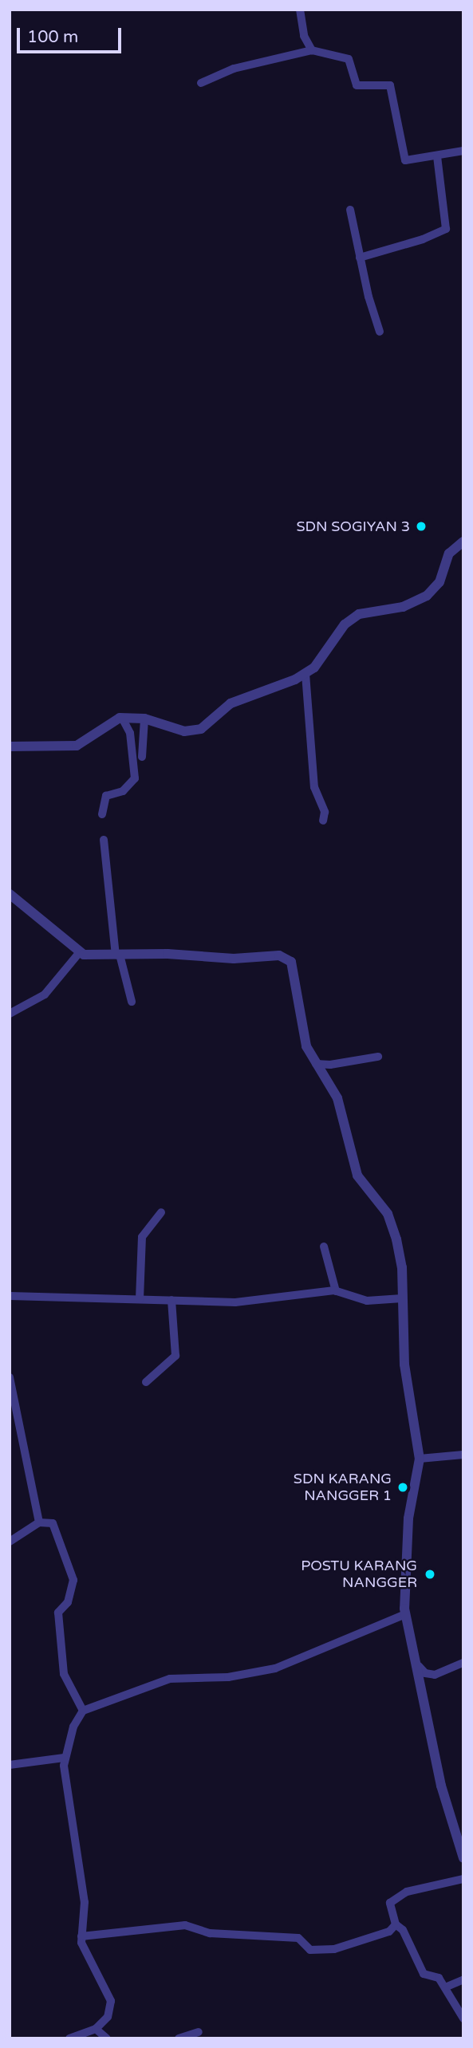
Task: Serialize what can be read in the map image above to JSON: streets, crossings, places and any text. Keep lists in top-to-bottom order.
{
  "places": ["SDN SOGIYAN 3", "SDN KARANG NANGGER 1", "POSTU KARANG NANGGER"],
  "scale_bar": "100 m"
}
